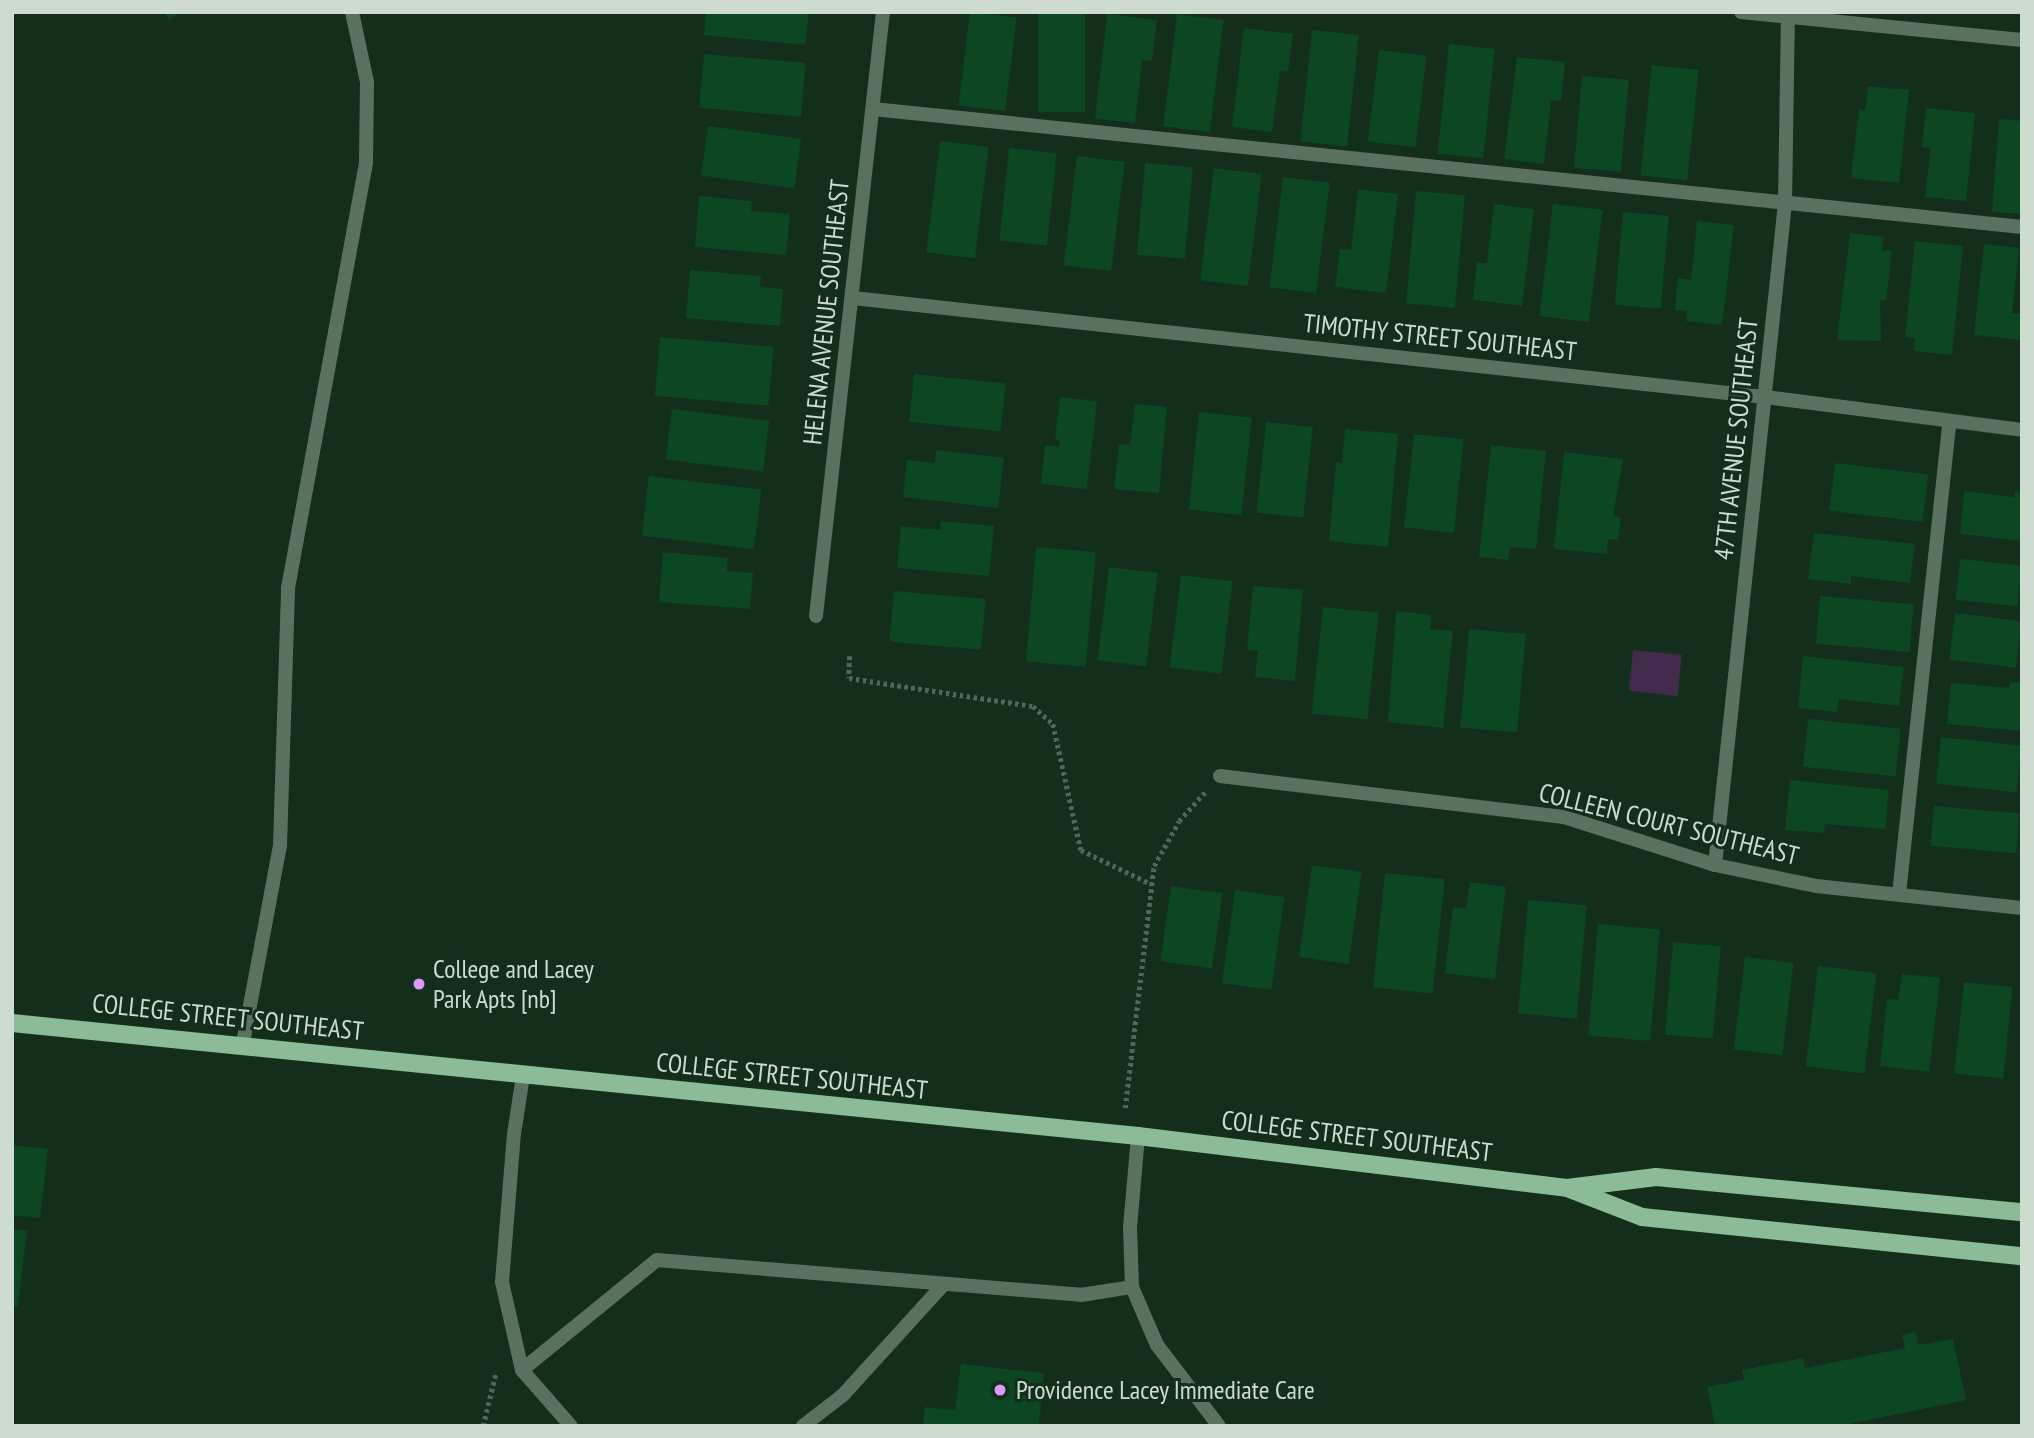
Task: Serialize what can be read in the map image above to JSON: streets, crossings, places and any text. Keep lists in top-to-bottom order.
{
  "streets": {
    "main road": ["COLLEGE STREET SOUTHEAST"],
    "street": [
      "HELENA AVENUE SOUTHEAST",
      "TIMOTHY STREET SOUTHEAST",
      "47TH AVENUE SOUTHEAST",
      "COLLEEN COURT SOUTHEAST"
    ]
  },
  "crossings": [
    ["HELENA AVENUE SOUTHEAST", "TIMOTHY STREET SOUTHEAST"],
    ["TIMOTHY STREET SOUTHEAST", "47TH AVENUE SOUTHEAST"],
    ["47TH AVENUE SOUTHEAST", "COLLEEN COURT SOUTHEAST"]
  ],
  "places": ["College and Lacey Park Apts [nb]", "Providence Lacey Immediate Care"]
}
